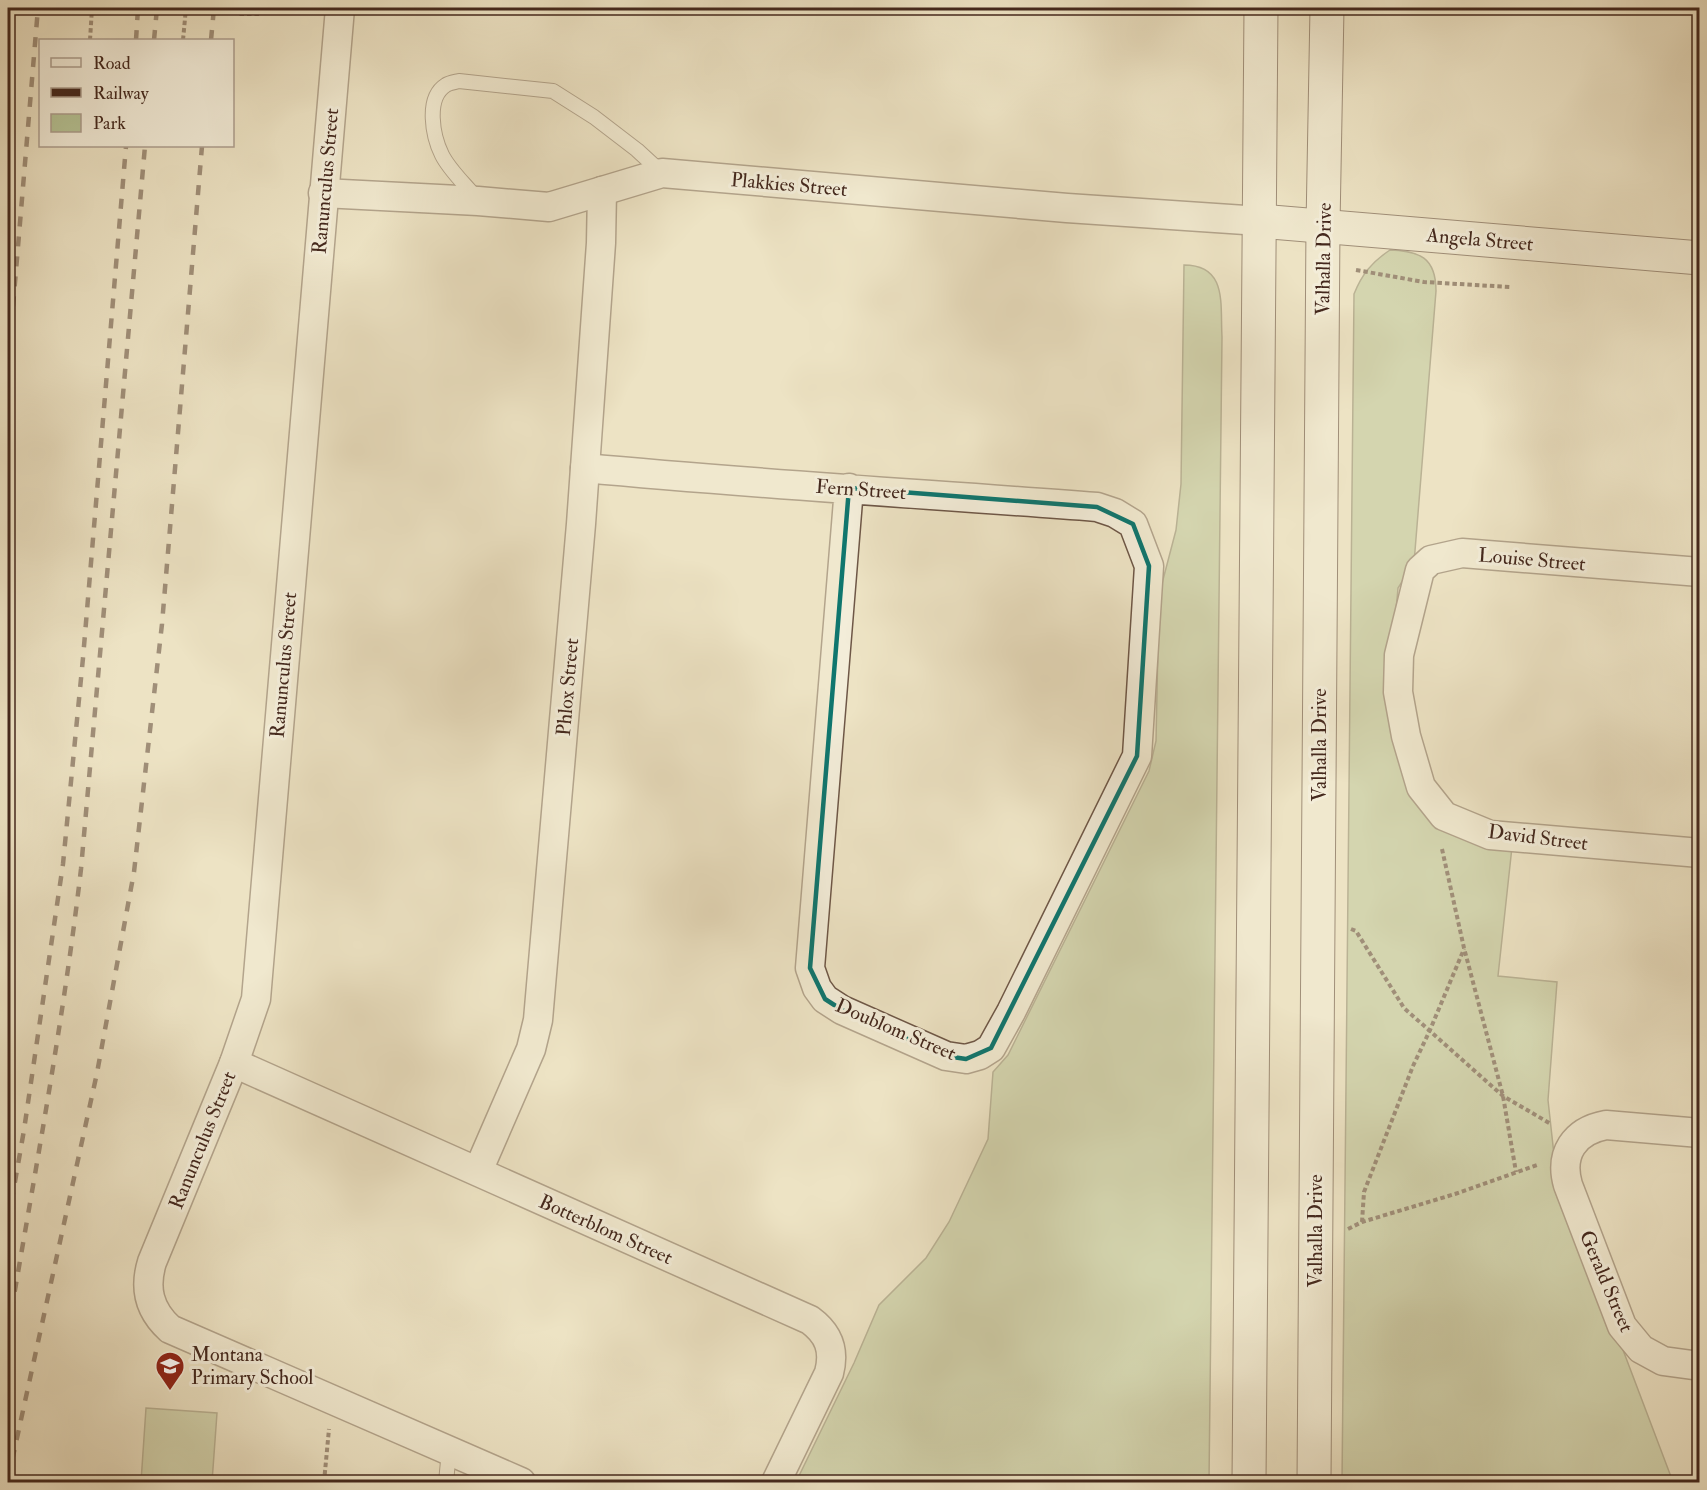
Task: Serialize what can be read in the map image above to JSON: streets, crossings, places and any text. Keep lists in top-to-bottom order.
{
  "streets": {
    "main road": ["Angela Street", "Valhalla Drive"],
    "street": [
      "Ranunculus Street",
      "Plakkies Street",
      "Fern Street",
      "Louise Street",
      "Phlox Street",
      "David Street",
      "Doublom Street",
      "Botterblom Street",
      "Gerald Street"
    ]
  },
  "crossings": [
    ["Ranunculus Street", "Plakkies Street"],
    ["Ranunculus Street", "Botterblom Street"],
    ["Plakkies Street", "Angela Street"],
    ["Plakkies Street", "Phlox Street"],
    ["Angela Street", "Valhalla Drive"],
    ["Fern Street", "Phlox Street"],
    ["Fern Street", "Doublom Street"],
    ["Louise Street", "David Street"],
    ["Phlox Street", "Botterblom Street"]
  ],
  "places": {
    "school or university": ["Montana Primary School"]
  },
  "legend": ["Road", "Railway", "Park"]
}
